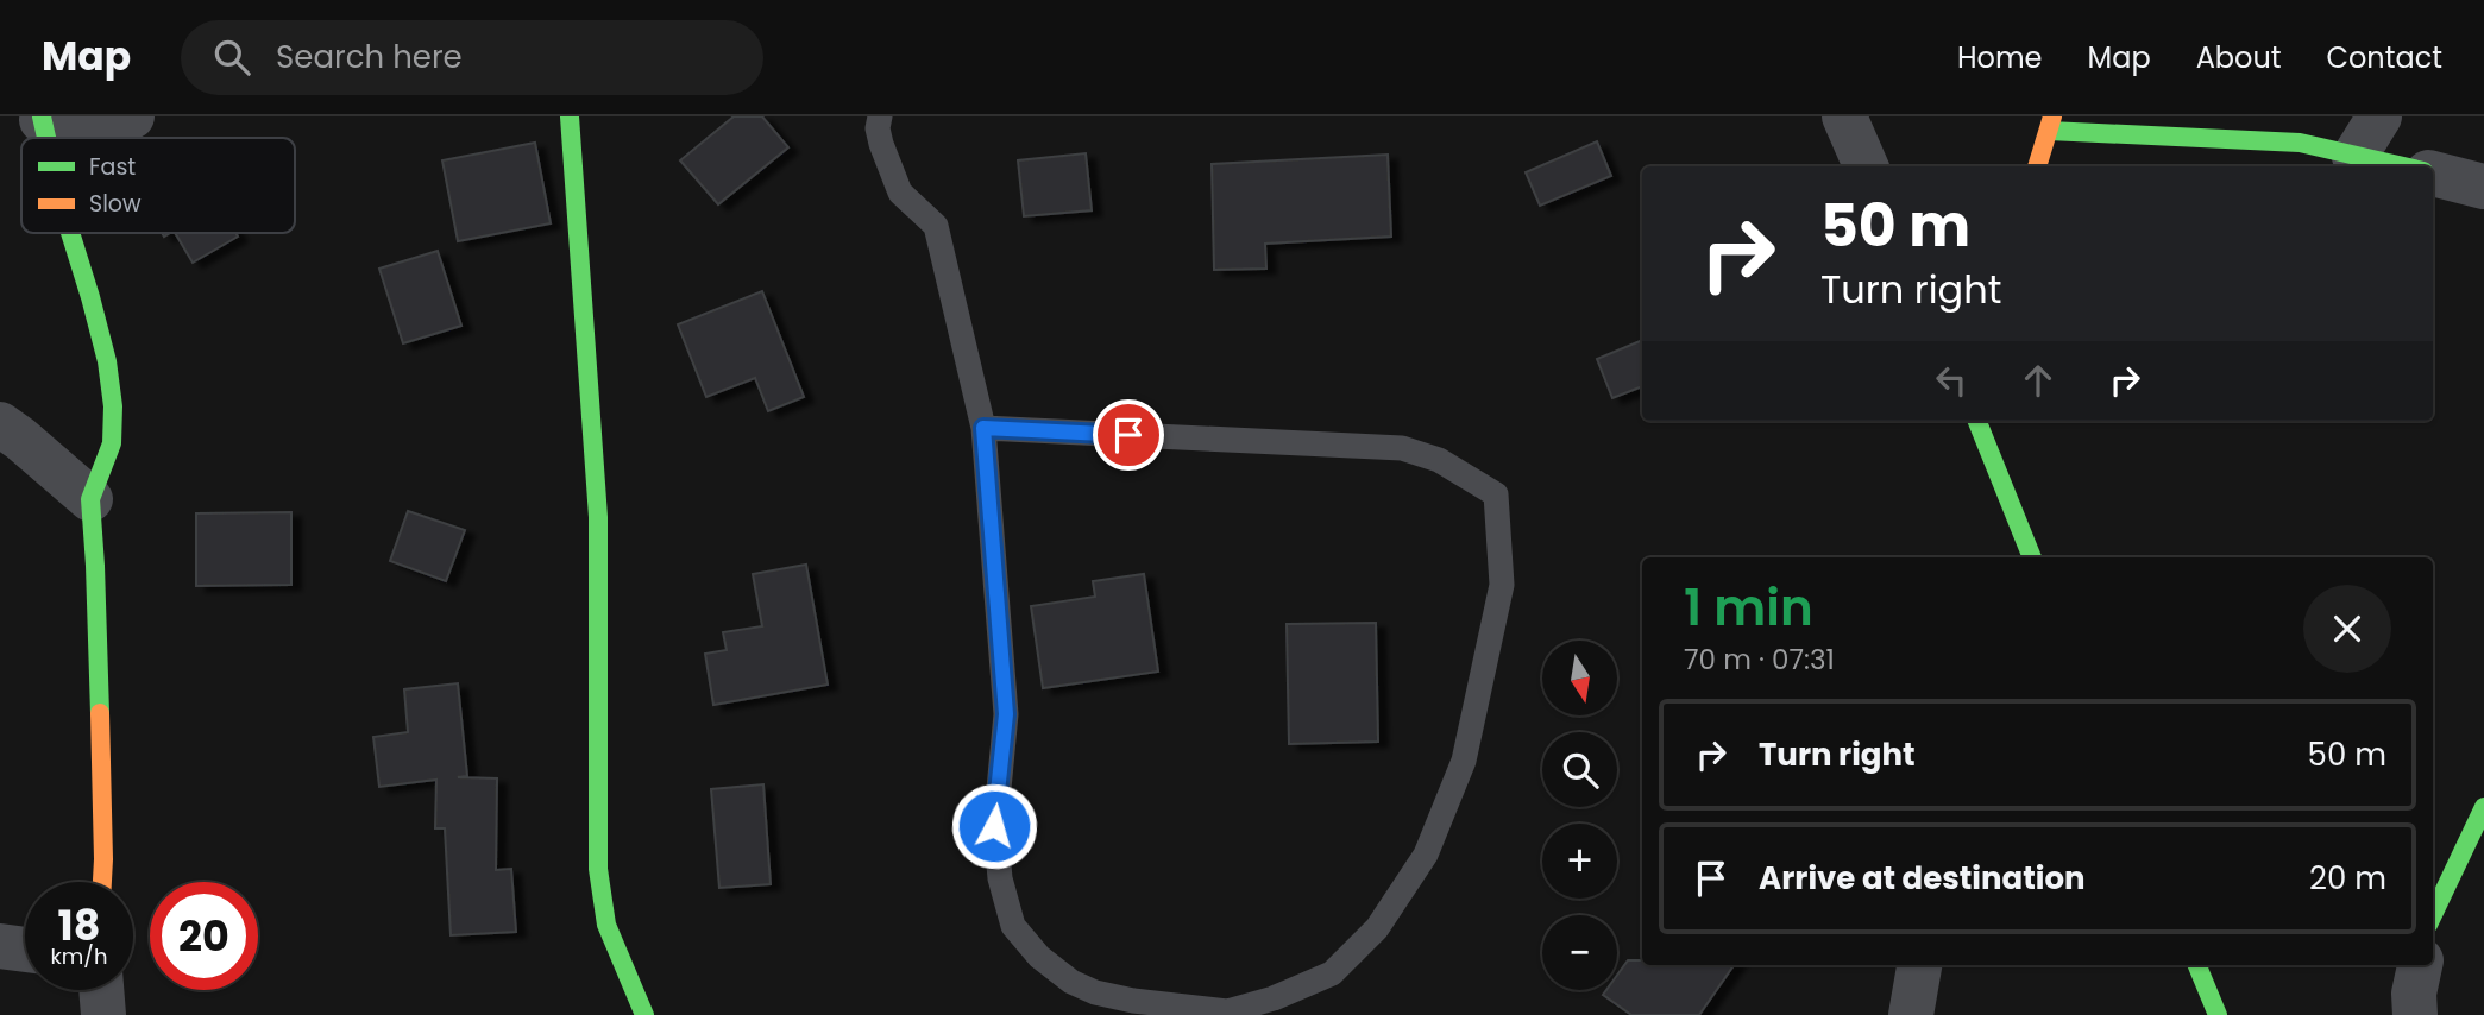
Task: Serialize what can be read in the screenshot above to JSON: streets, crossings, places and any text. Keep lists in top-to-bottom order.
{
  "legend": ["Fast", "Slow"],
  "north": "bottom",
  "page": {
    "header": "Map",
    "search": "Search here",
    "nav": [
      "Home",
      "Map",
      "About",
      "Contact"
    ],
    "turn": ["50 m", "Turn right"],
    "heading": ["1 min", "70 m · 07:31"],
    "map_buttons": ["+", "−"],
    "list": [
      {
        "name": "Turn right",
        "value": "50 m"
      },
      {
        "name": "Arrive at destination",
        "value": "20 m"
      }
    ],
    "speed": "18 km/h",
    "limit": "20"
  }
}
